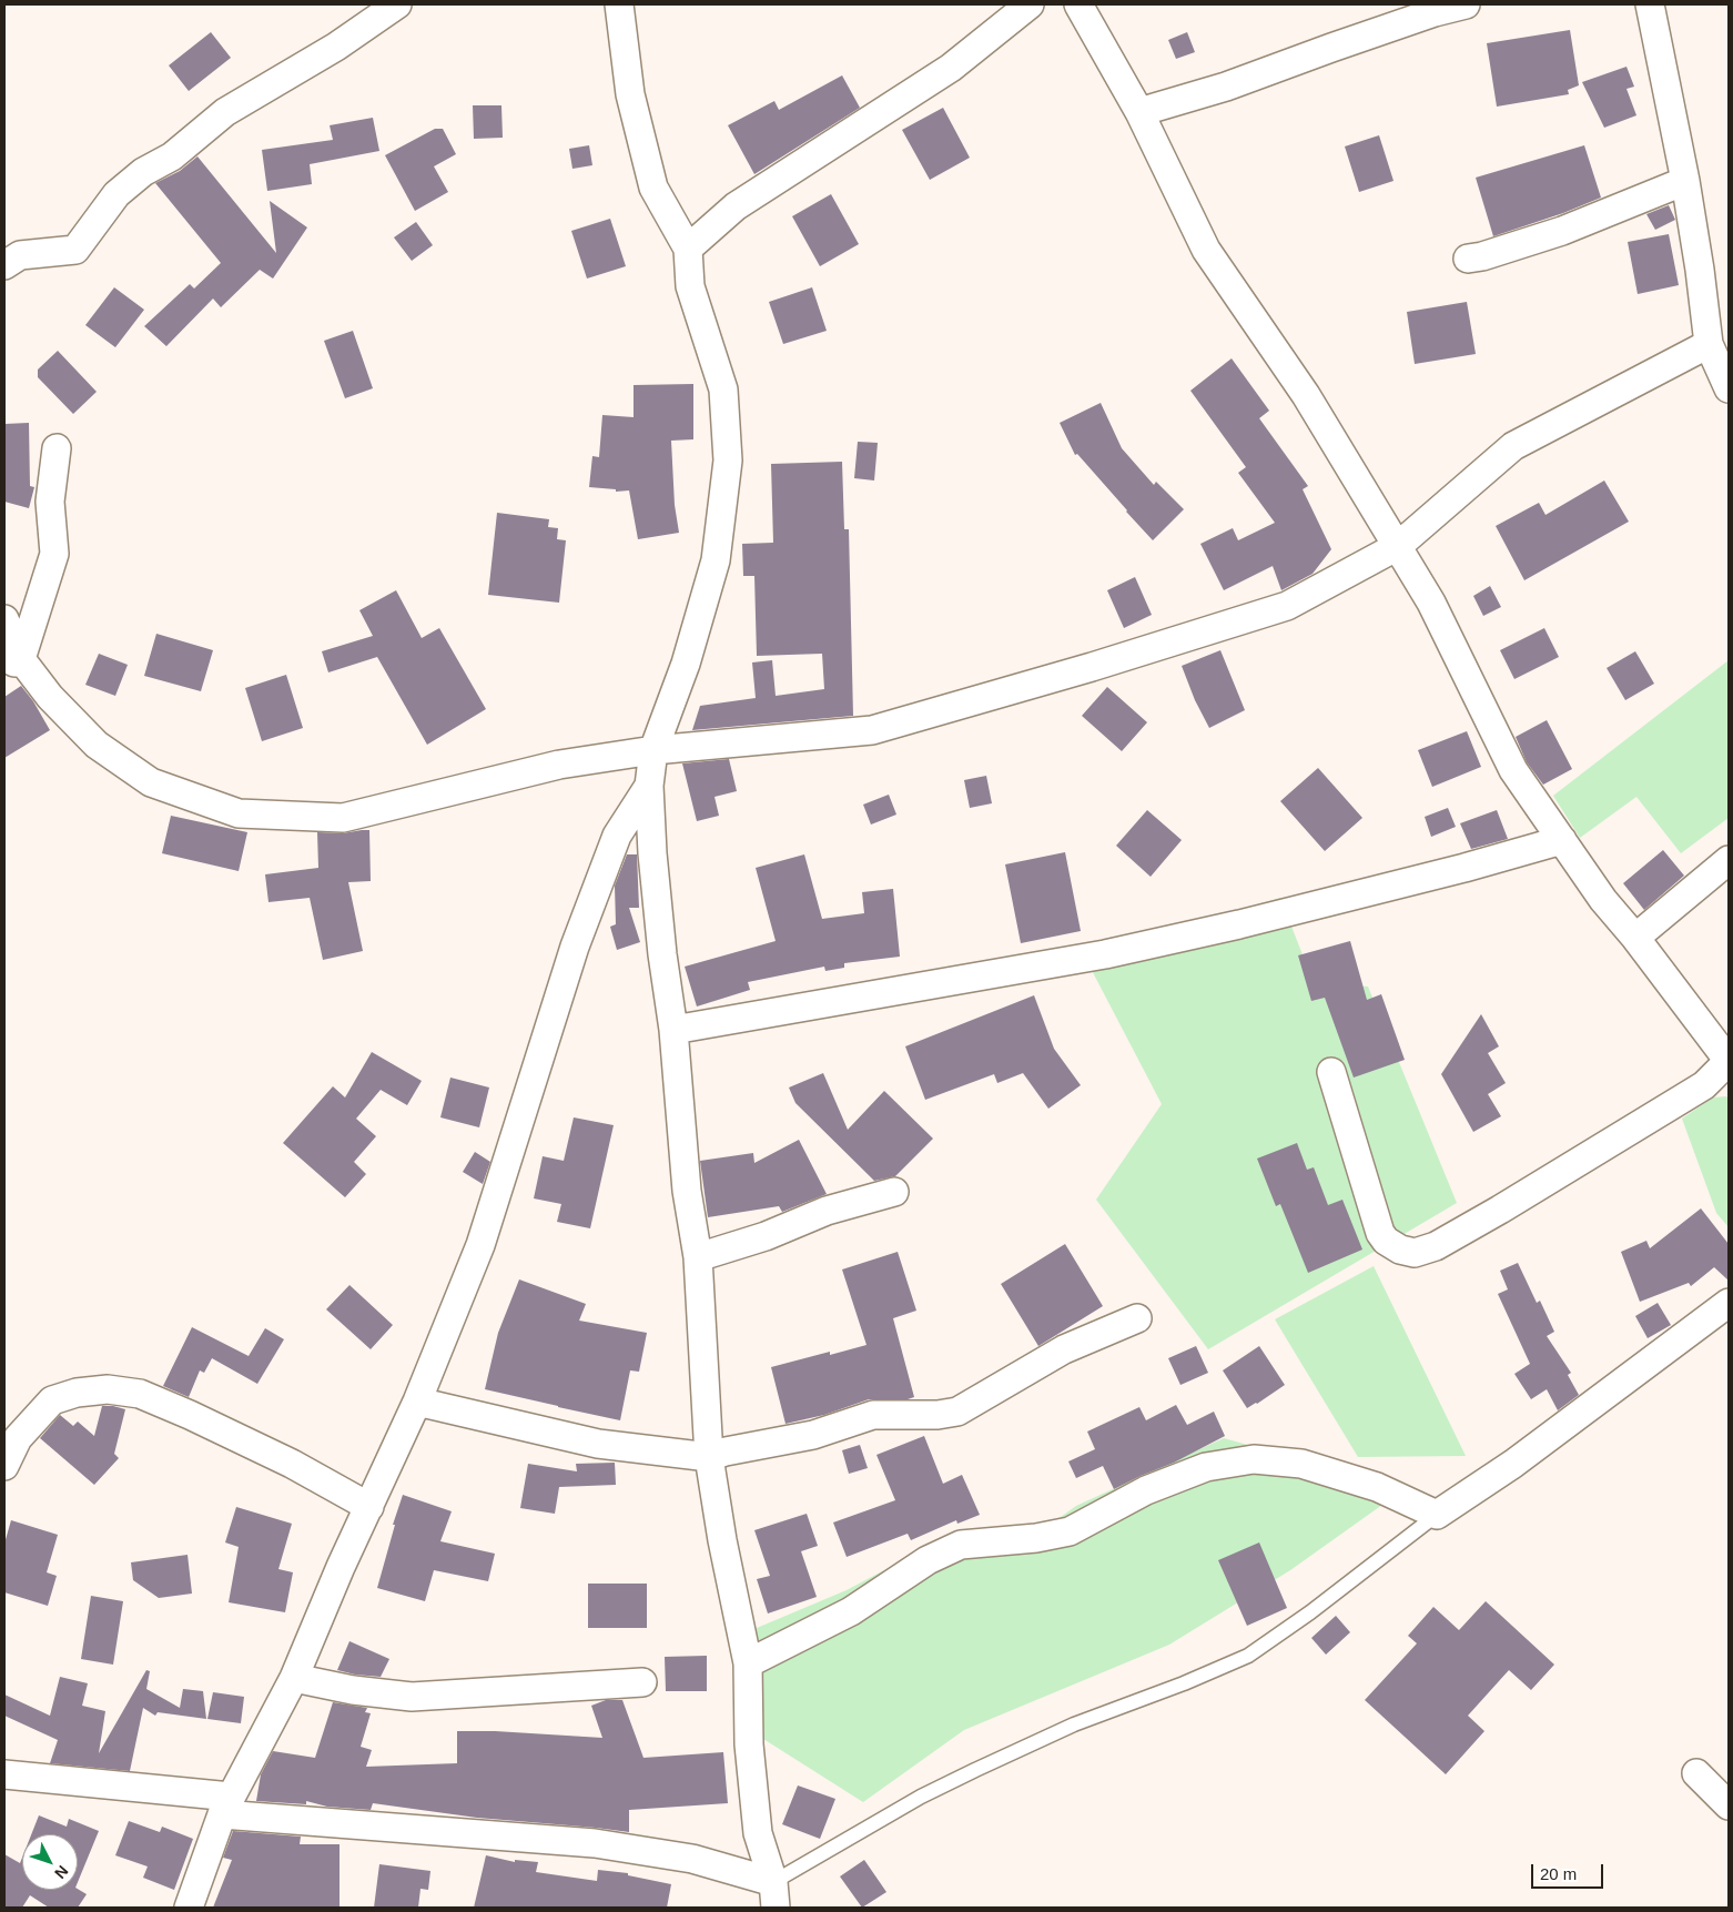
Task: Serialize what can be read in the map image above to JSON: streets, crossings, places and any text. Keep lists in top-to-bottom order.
{
  "scale_bar": "20 m",
  "north": "bottom right"
}
